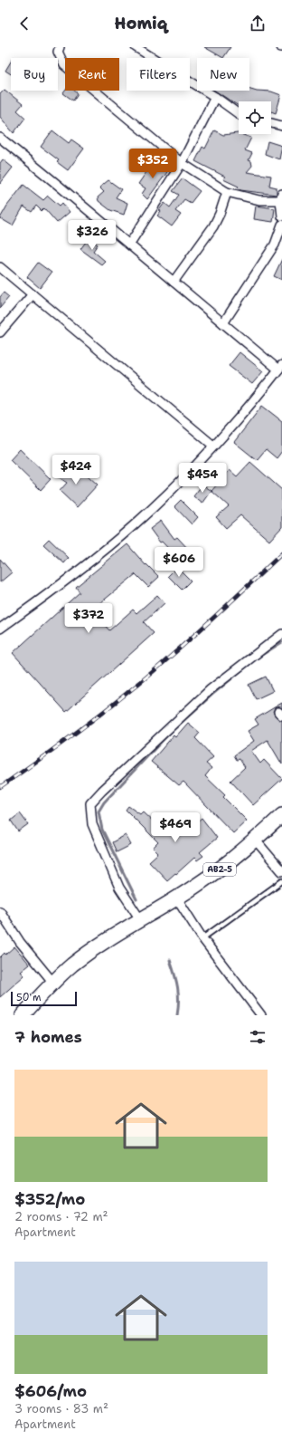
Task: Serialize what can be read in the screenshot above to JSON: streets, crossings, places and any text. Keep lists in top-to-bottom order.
{
  "streets": {
    "main road": ["AB2-5"]
  },
  "scale_bar": "50 m",
  "page": {
    "header": "Homiq",
    "chip": [
      "Buy",
      "Rent",
      "Filters",
      "New"
    ],
    "price": [
      "$352",
      "$326",
      "$424",
      "$454",
      "$606",
      "$372",
      "$469"
    ],
    "scale": "50 m",
    "heading": "7 homes",
    "list": [
      {
        "name": "$352/mo",
        "note": "2 rooms · 72 m² · Apartment"
      },
      {
        "name": "$606/mo",
        "note": "3 rooms · 83 m² · Apartment"
      }
    ]
  }
}
